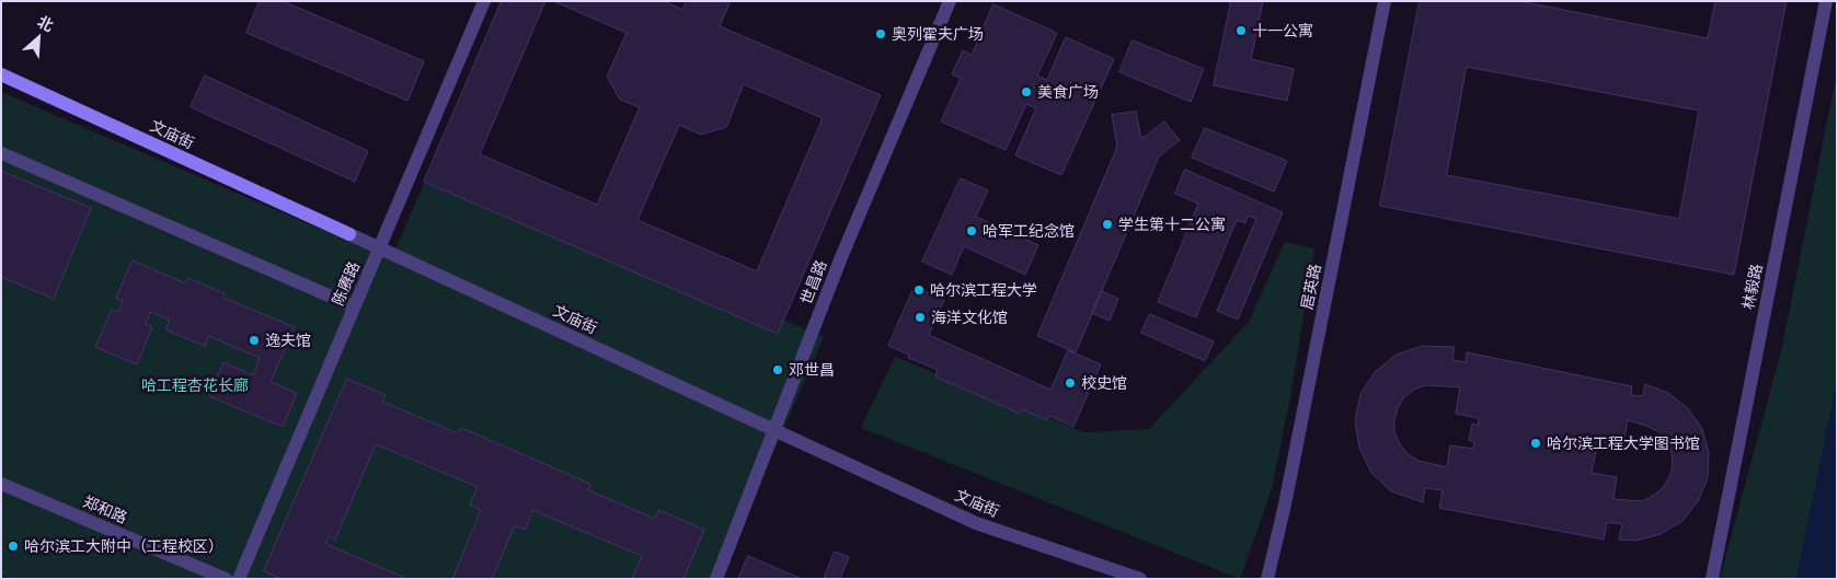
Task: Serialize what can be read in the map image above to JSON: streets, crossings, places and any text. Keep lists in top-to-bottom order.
{
  "streets": {
    "main road": ["文庙街"],
    "street": [
      "世昌路",
      "陈赓路",
      "居英路",
      "林毅路",
      "郑和路"
    ]
  },
  "crossings": [
    ["文庙街", "世昌路"],
    ["文庙街", "陈赓路"]
  ],
  "parks": ["哈工程杏花长廊"],
  "places": [
    "十一公寓",
    "奥列霍夫广场",
    "美食广场",
    "学生第十二公寓",
    "哈军工纪念馆",
    "哈尔滨工程大学",
    "海洋文化馆",
    "逸夫馆",
    "邓世昌",
    "校史馆",
    "哈尔滨工程大学图书馆",
    "哈尔滨工大附中（工程校区）"
  ],
  "north": "top right"
}
